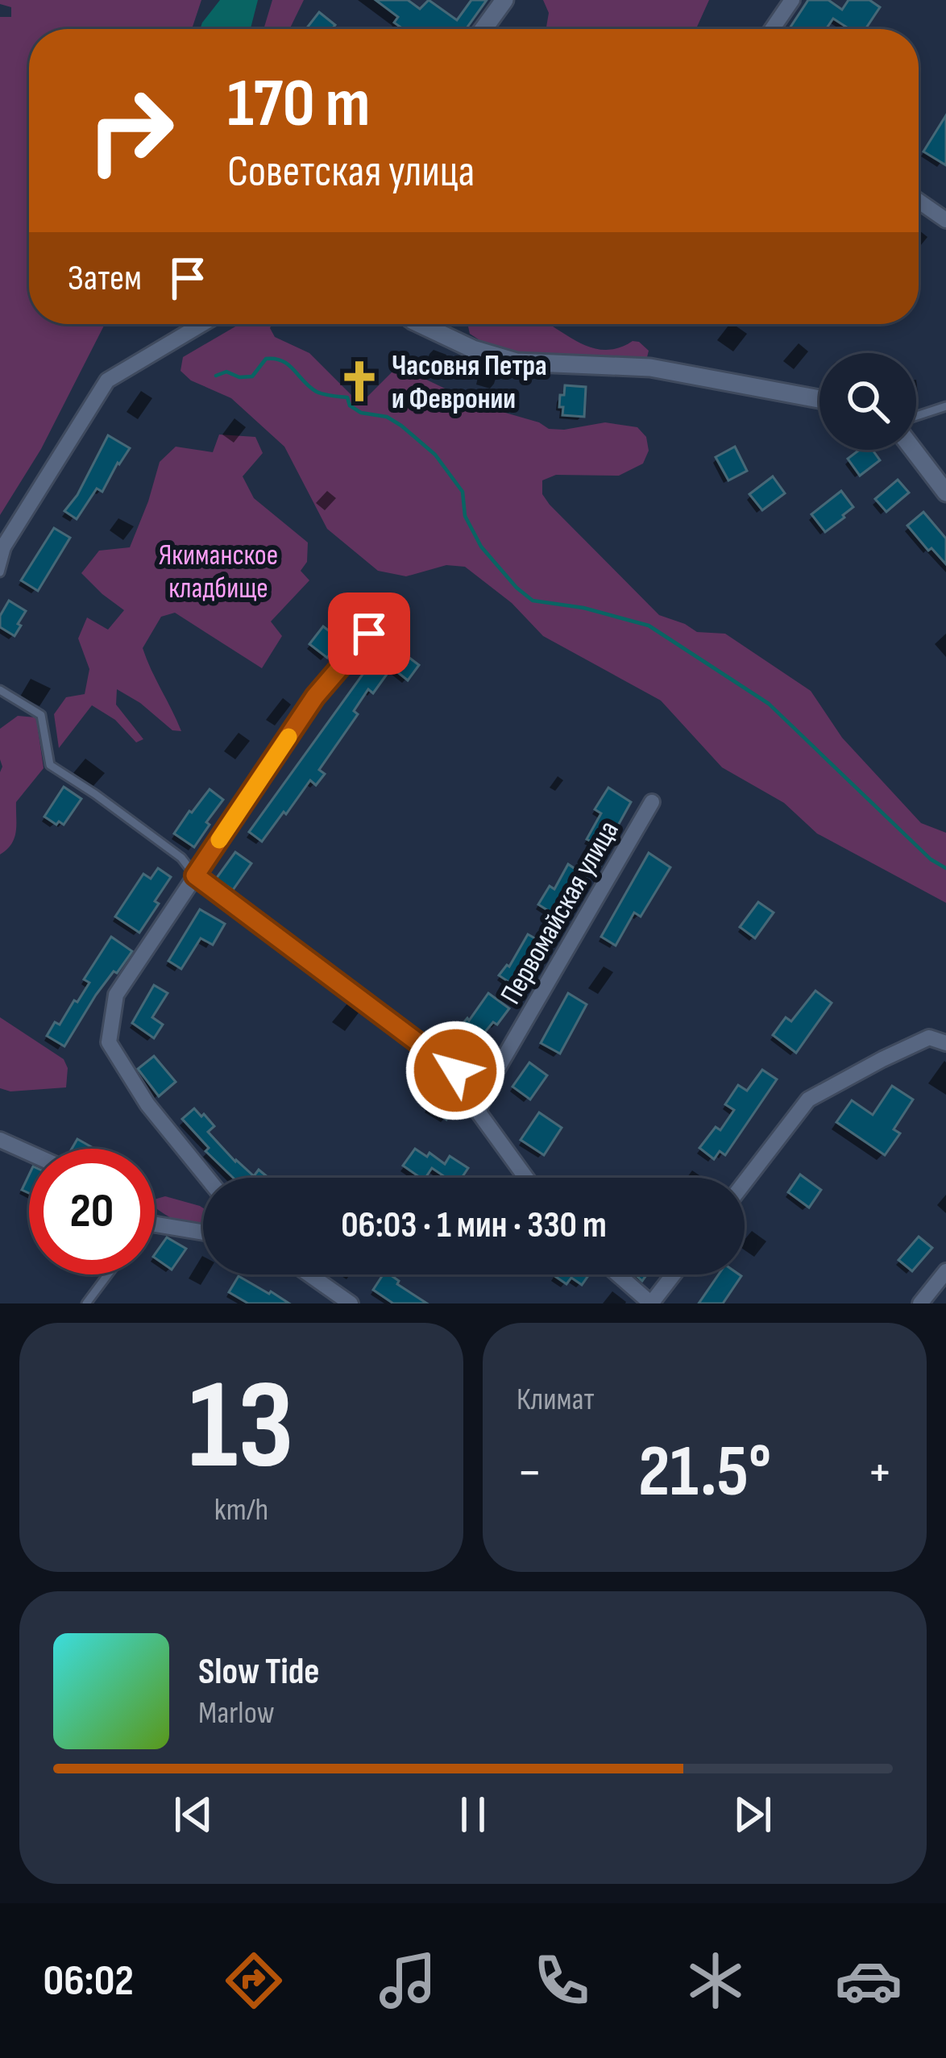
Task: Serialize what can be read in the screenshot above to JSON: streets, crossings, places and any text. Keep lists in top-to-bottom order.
{
  "streets": {
    "street": ["Первомайская улица"]
  },
  "parks": ["Якиманское кладбище"],
  "places": {
    "church": ["Часовня Петра и Февронии"]
  },
  "page": {
    "turn": ["170 m", "Советская улица"],
    "then": "Затем",
    "limit": "20",
    "trip": "06:03 · 1 мин · 330 m",
    "tile": [
      ["13", "km/h"],
      "Климат"
    ],
    "heat": ["−", "21.5°", "+"],
    "song": ["Slow Tide", "Marlow"],
    "tabs": "06:02"
  }
}
